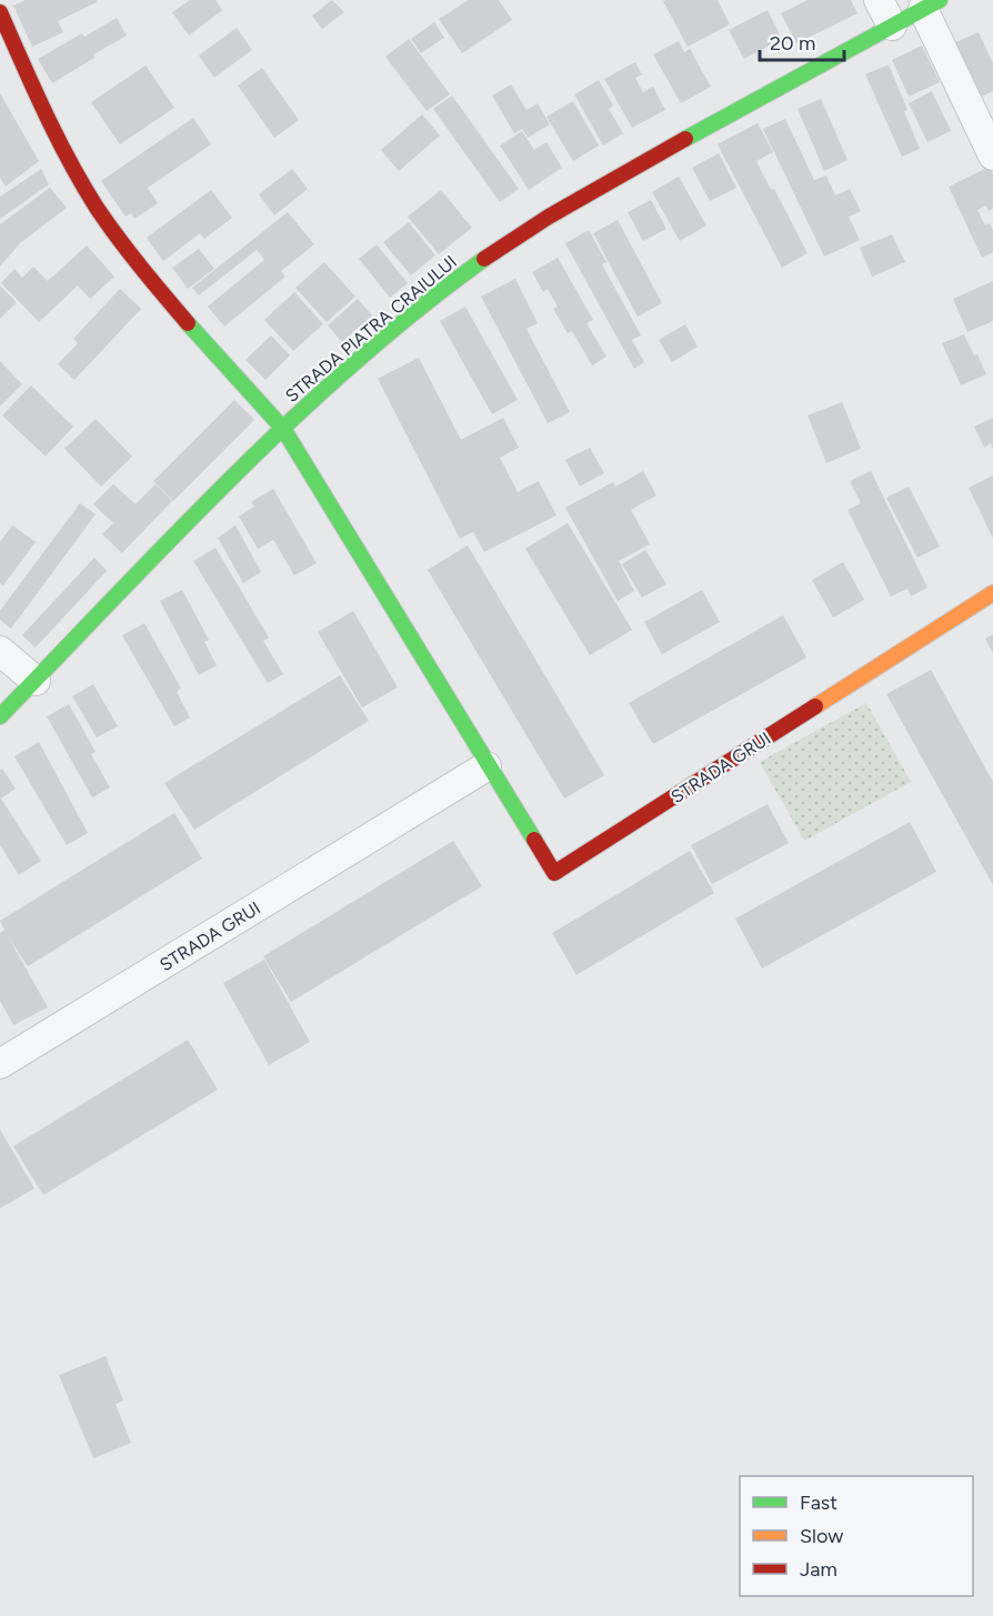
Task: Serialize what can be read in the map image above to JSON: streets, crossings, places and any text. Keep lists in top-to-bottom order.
{
  "streets": {
    "street": ["STRADA PIATRA CRAIULUI", "STRADA GRUI"]
  },
  "crossings": [
    ["STRADA PIATRA CRAIULUI", "STRADA GRUI"]
  ],
  "legend": ["Fast", "Slow", "Jam"],
  "scale_bar": "20 m"
}
